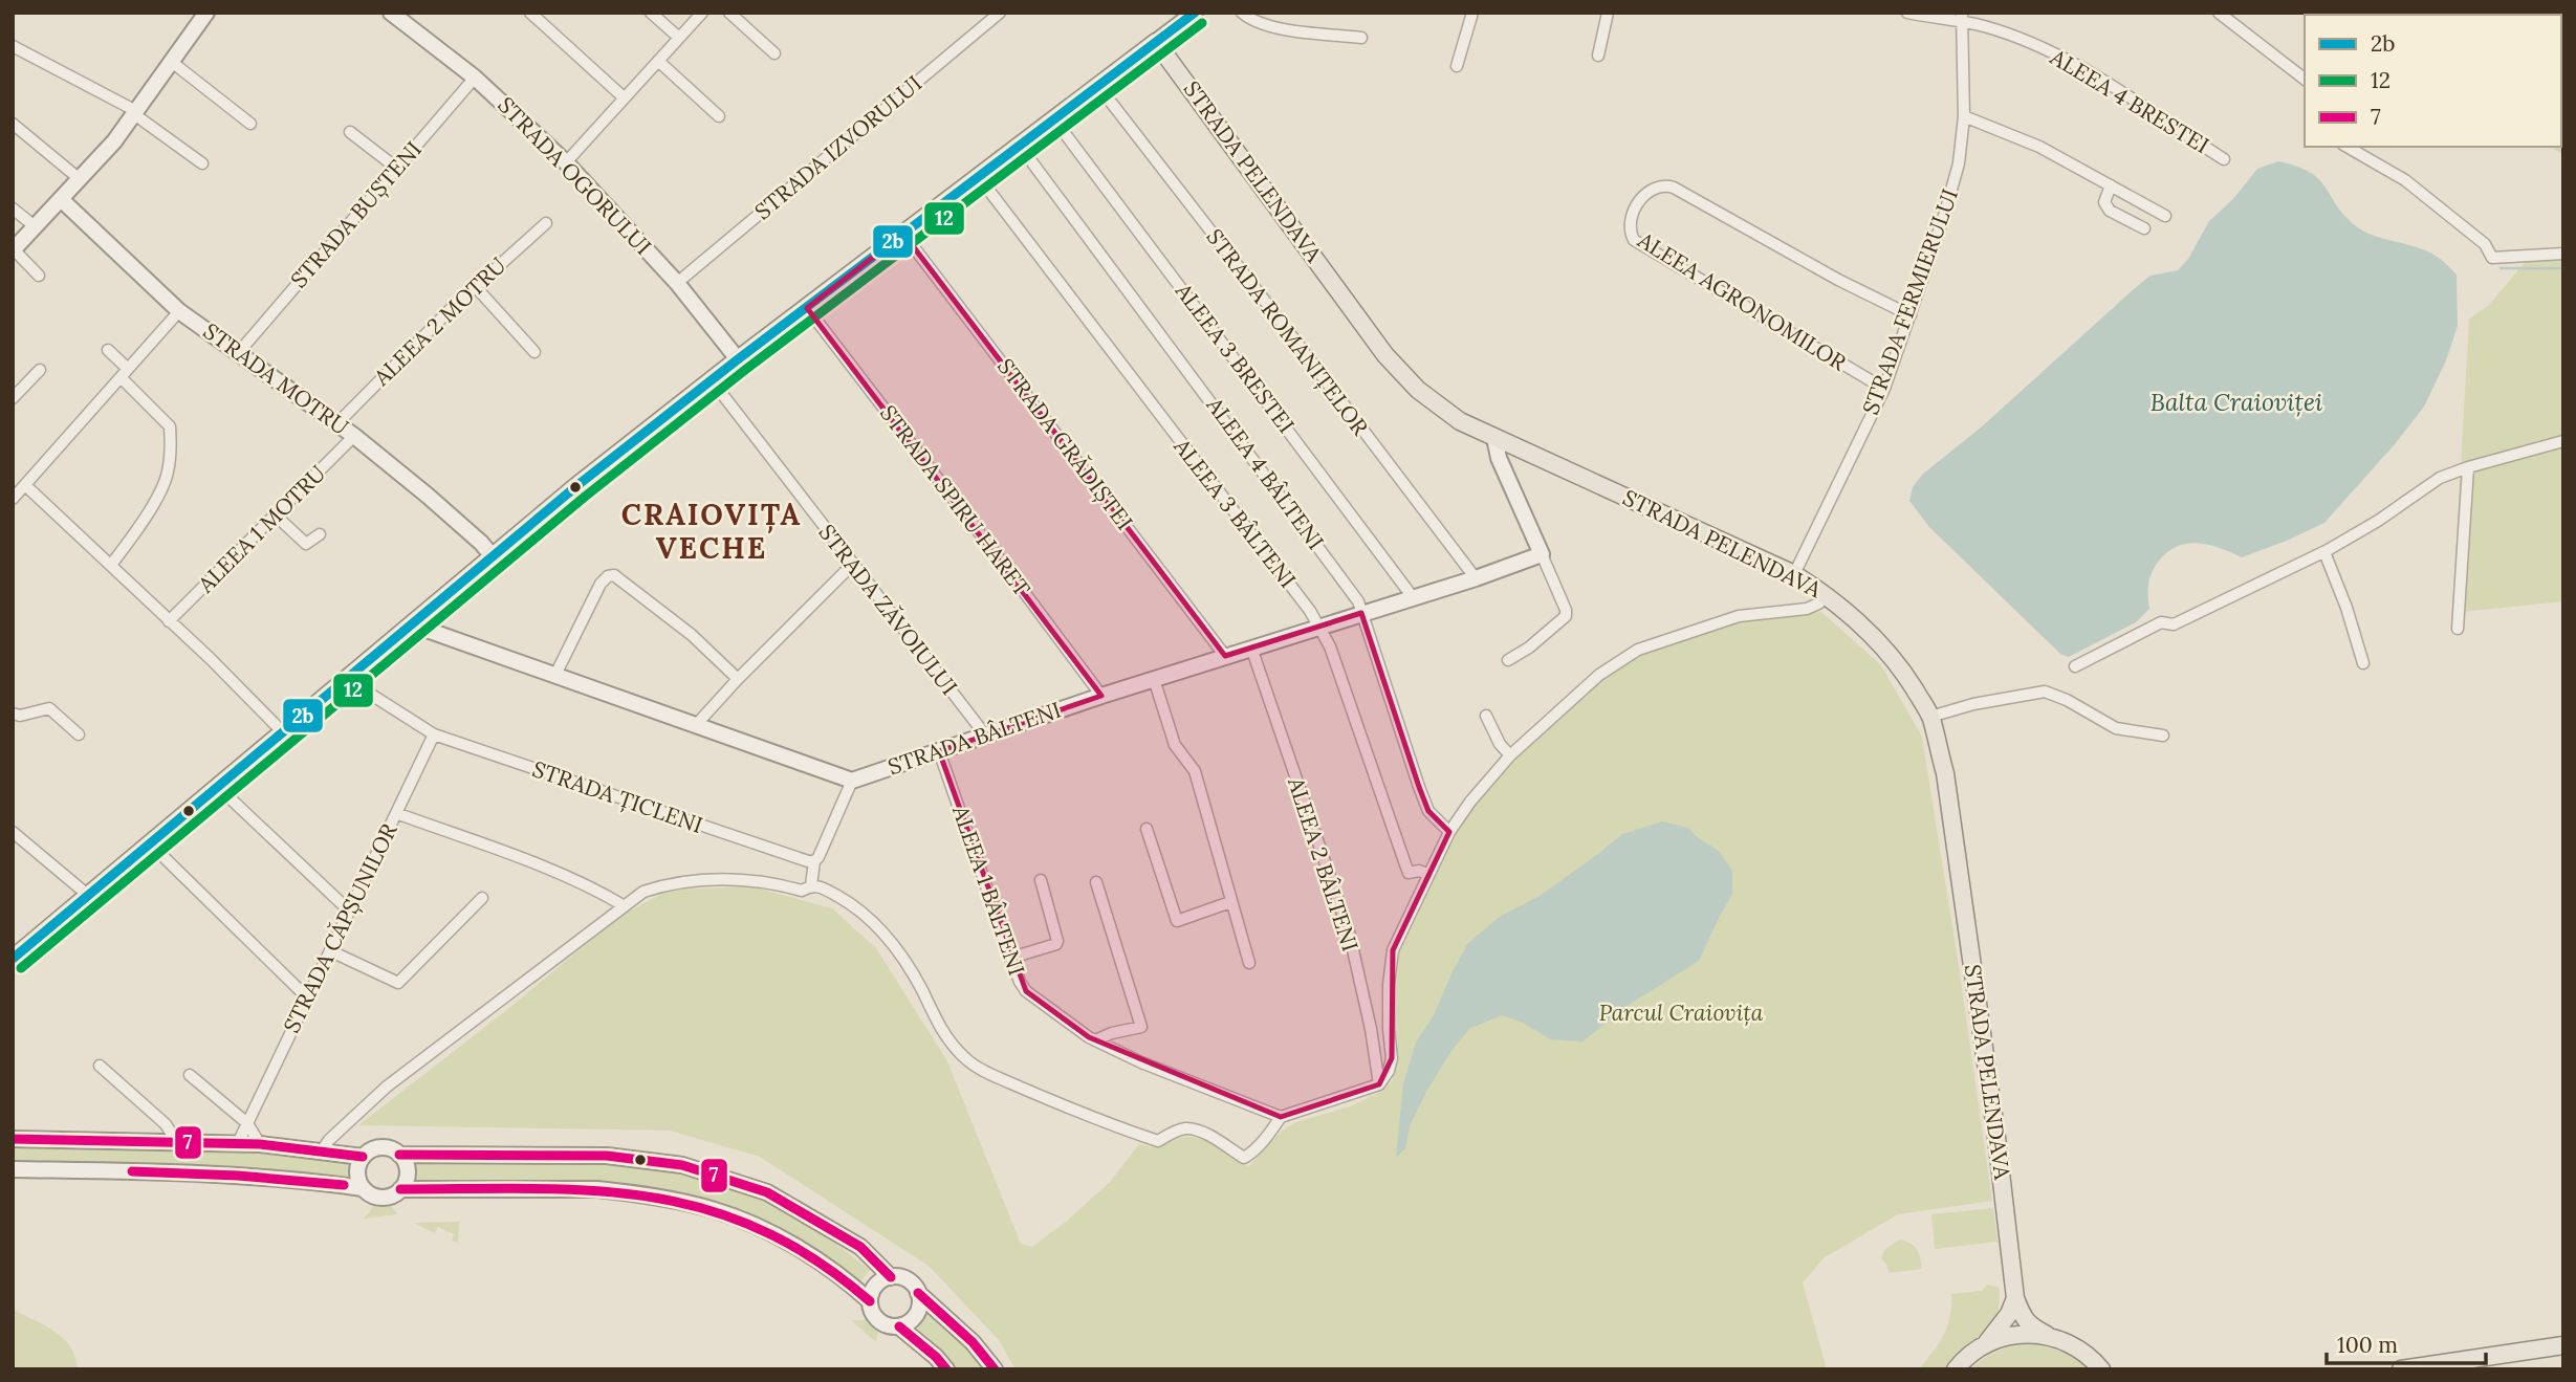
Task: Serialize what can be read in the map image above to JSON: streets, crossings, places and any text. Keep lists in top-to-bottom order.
{
  "streets": {
    "main road": ["STRADA PELENDAVA"],
    "street": [
      "ALEEA 4 BRESTEI",
      "STRADA IZVORULUI",
      "STRADA OGORULUI",
      "STRADA BUȘTENI",
      "ALEEA AGRONOMILOR",
      "STRADA FERMIERULUI",
      "ALEEA 2 MOTRU",
      "STRADA ROMANIȚELOR",
      "ALEEA 3 BRESTEI",
      "STRADA MOTRU",
      "STRADA GRĂDIȘTEI",
      "ALEEA 4 BÂLTENI",
      "STRADA SPIRU HARET",
      "ALEEA 3 BÂLTENI",
      "ALEEA 1 MOTRU",
      "STRADA ZĂVOIULUI",
      "STRADA BÂLTENI",
      "STRADA ȚICLENI",
      "ALEEA 2 BÂLTENI",
      "ALEEA 1 BÂLTENI",
      "STRADA CĂPȘUNILOR"
    ]
  },
  "crossings": [
    ["ALEEA 4 BRESTEI", "STRADA FERMIERULUI"],
    ["STRADA IZVORULUI", "STRADA OGORULUI"],
    ["STRADA PELENDAVA", "STRADA FERMIERULUI"],
    ["STRADA OGORULUI", "STRADA BUȘTENI"],
    ["STRADA BUȘTENI", "STRADA MOTRU"],
    ["ALEEA AGRONOMILOR", "STRADA FERMIERULUI"],
    ["ALEEA 2 MOTRU", "STRADA MOTRU"],
    ["STRADA ROMANIȚELOR", "STRADA BÂLTENI"],
    ["ALEEA 3 BRESTEI", "STRADA BÂLTENI"],
    ["STRADA MOTRU", "ALEEA 1 MOTRU"],
    ["STRADA GRĂDIȘTEI", "STRADA BÂLTENI"],
    ["ALEEA 4 BÂLTENI", "STRADA BÂLTENI"],
    ["STRADA SPIRU HARET", "STRADA BÂLTENI"],
    ["ALEEA 3 BÂLTENI", "STRADA BÂLTENI"],
    ["STRADA ZĂVOIULUI", "STRADA BÂLTENI"],
    ["STRADA BÂLTENI", "ALEEA 2 BÂLTENI"],
    ["STRADA BÂLTENI", "ALEEA 1 BÂLTENI"],
    ["STRADA ȚICLENI", "STRADA CĂPȘUNILOR"]
  ],
  "districts": ["CRAIOVIȚA VECHE"],
  "water": ["Balta Craioviței"],
  "parks": ["Parcul Craiovița"],
  "lines": ["transit line 2b", "transit line 12", "transit line 7"],
  "legend": ["2b", "12", "7"],
  "scale_bar": "100 m"
}
